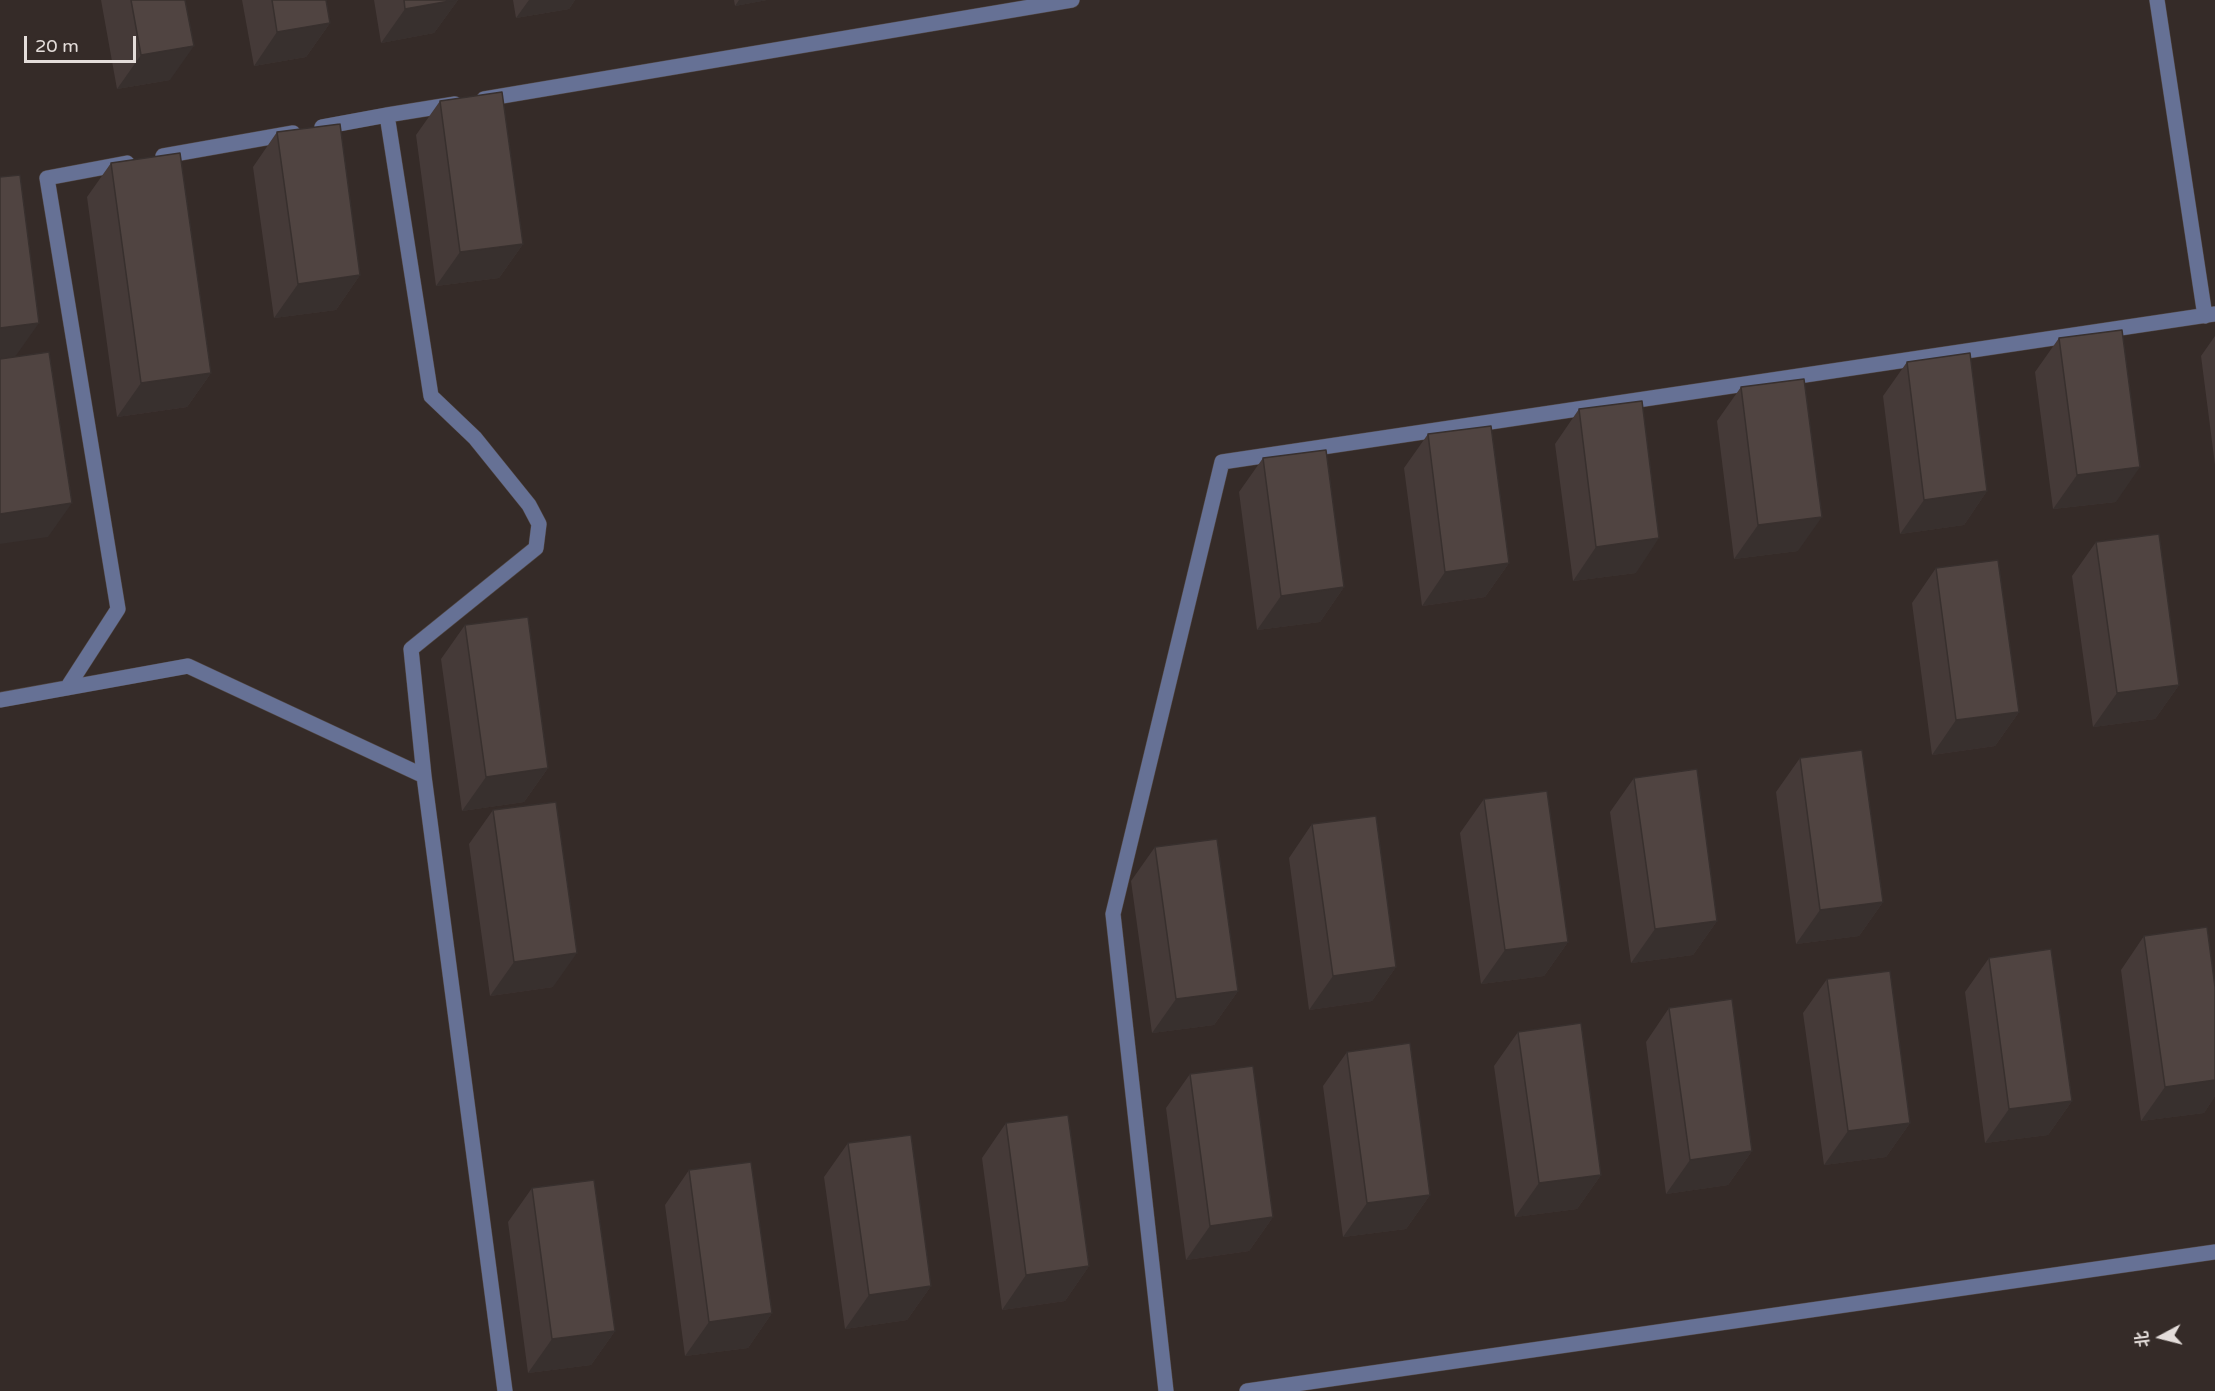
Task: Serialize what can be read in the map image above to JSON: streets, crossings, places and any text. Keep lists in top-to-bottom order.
{
  "scale_bar": "20 m",
  "north": "left"
}
